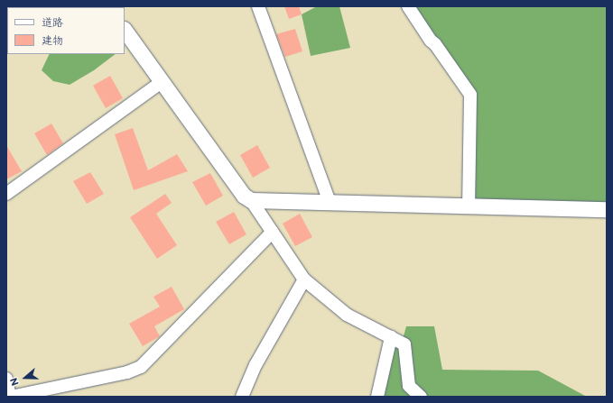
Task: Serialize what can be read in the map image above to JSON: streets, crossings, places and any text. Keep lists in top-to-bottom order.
{
  "legend": ["道路", "建物"],
  "north": "left"
}
